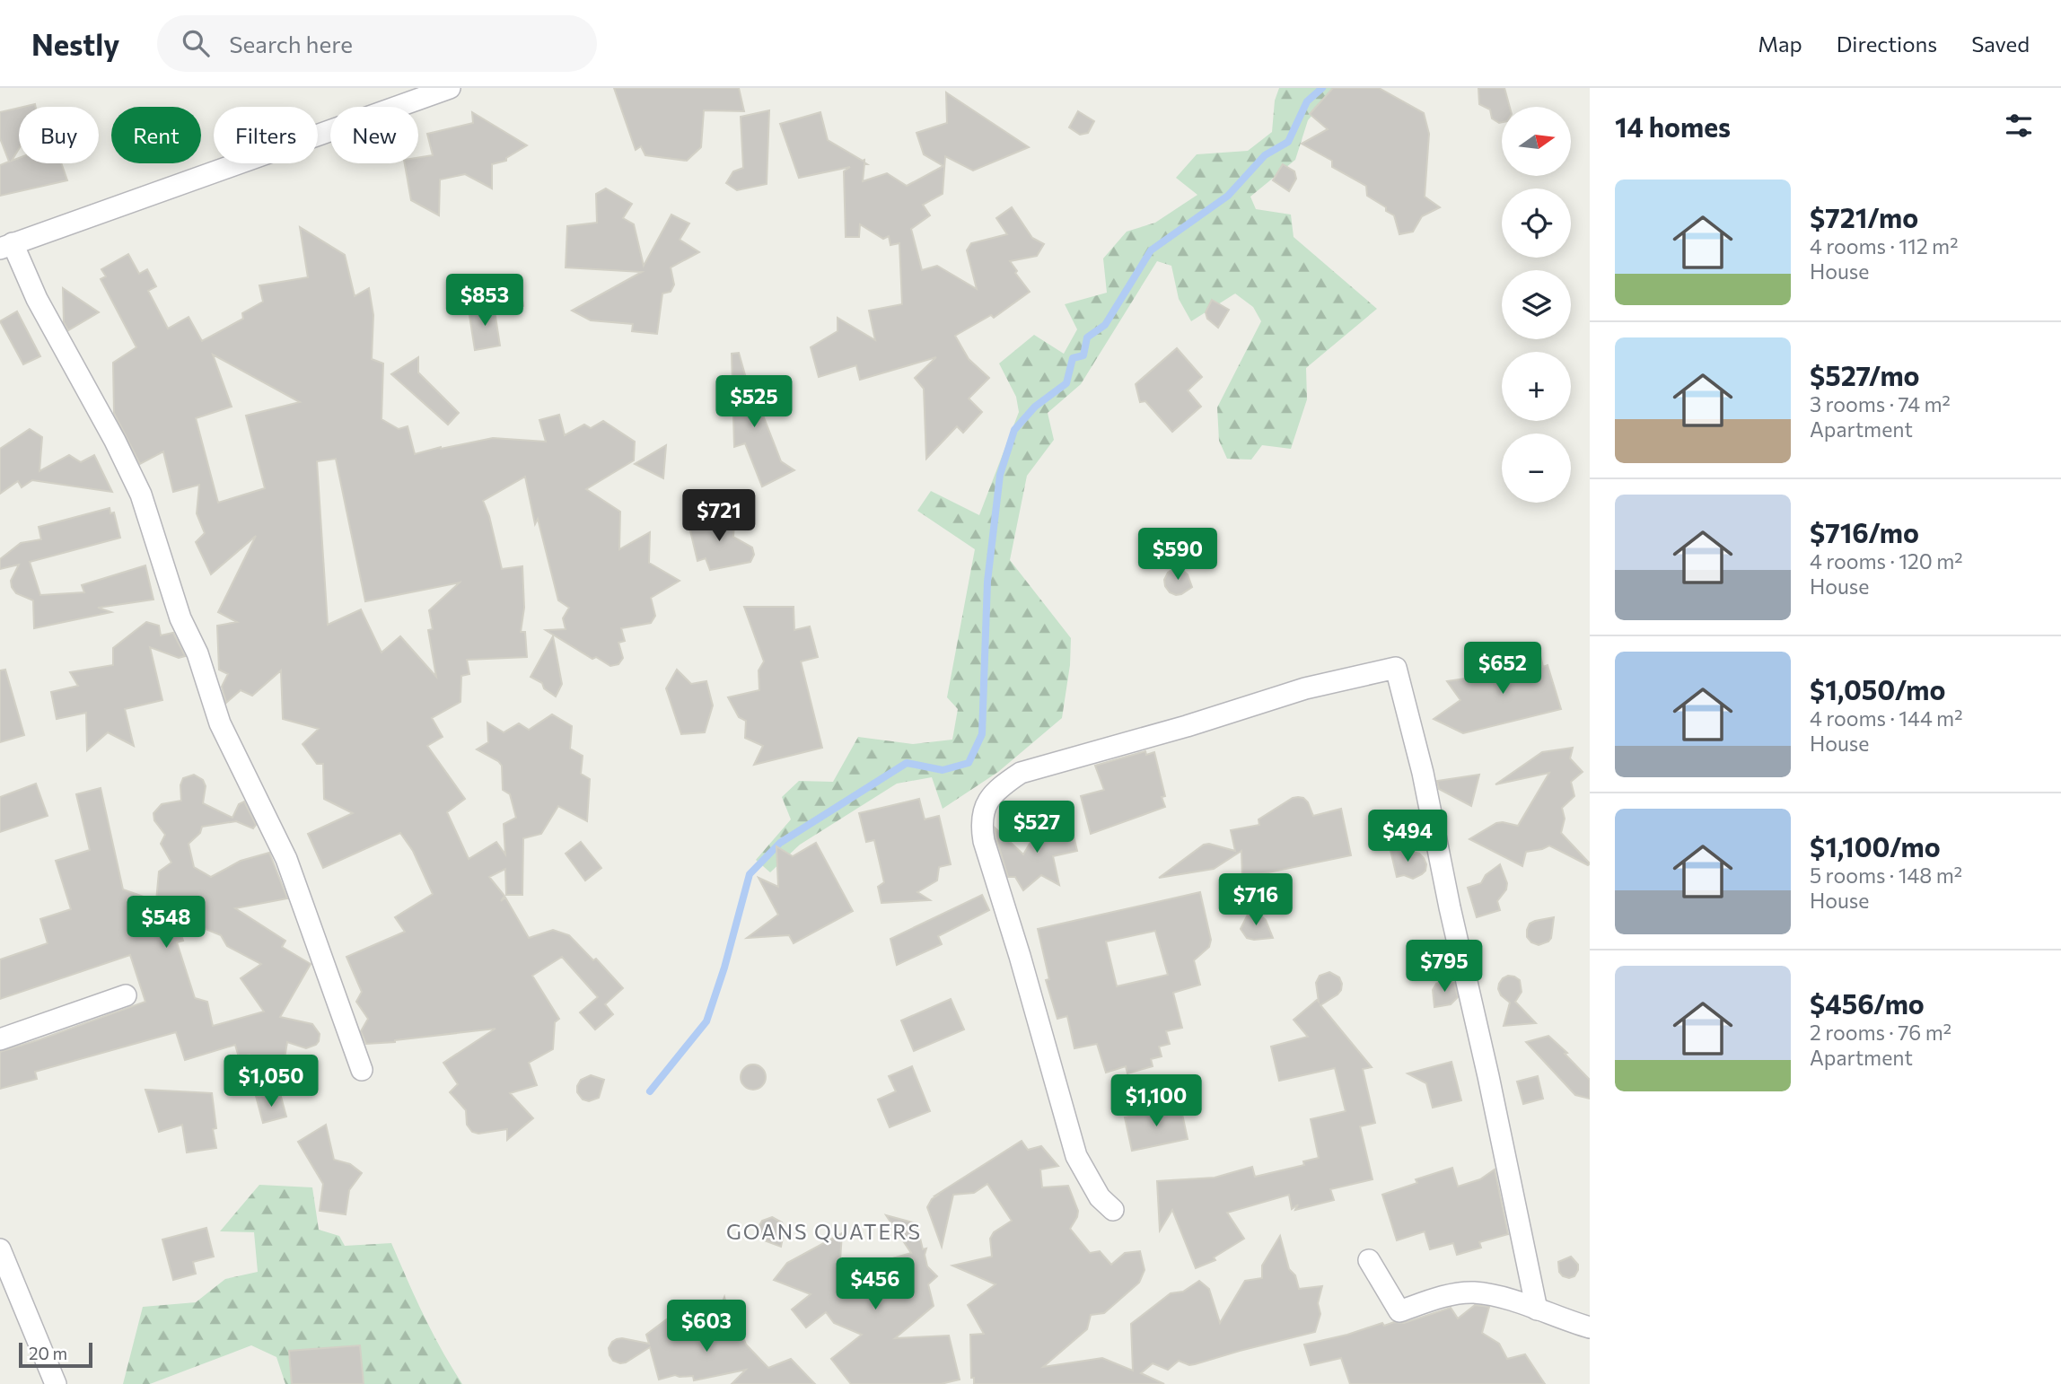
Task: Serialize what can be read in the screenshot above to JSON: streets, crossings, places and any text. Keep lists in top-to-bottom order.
{
  "districts": ["GOANS QUATERS"],
  "scale_bar": "20 m",
  "north": "right",
  "page": {
    "header": "Nestly",
    "search": "Search here",
    "nav": ["Map", "Directions", "Saved"],
    "heading": "14 homes",
    "map_buttons": ["+", "−"],
    "chip": [
      "Buy",
      "Rent",
      "Filters",
      "New"
    ],
    "list": [
      {
        "name": "$721/mo",
        "note": "4 rooms · 112 m² · House"
      },
      {
        "name": "$527/mo",
        "note": "3 rooms · 74 m² · Apartment"
      },
      {
        "name": "$716/mo",
        "note": "4 rooms · 120 m² · House"
      },
      {
        "name": "$1,050/mo",
        "note": "4 rooms · 144 m² · House"
      },
      {
        "name": "$1,100/mo",
        "note": "5 rooms · 148 m² · House"
      },
      {
        "name": "$456/mo",
        "note": "2 rooms · 76 m² · Apartment"
      }
    ],
    "price": [
      "$853",
      "$525",
      "$721",
      "$590",
      "$652",
      "$527",
      "$494",
      "$716",
      "$548",
      "$795",
      "$1,050",
      "$1,100",
      "$456",
      "$603"
    ],
    "scale": "20 m"
  }
}
